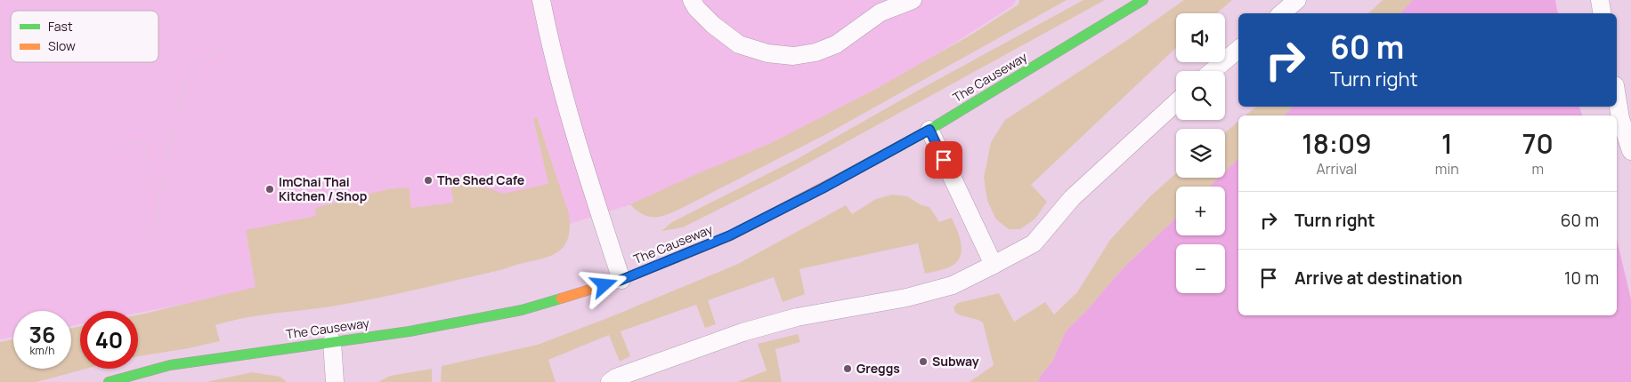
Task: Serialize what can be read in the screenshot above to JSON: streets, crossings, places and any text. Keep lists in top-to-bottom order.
{
  "streets": {
    "street": ["The Causeway"]
  },
  "places": [
    "The Shed Cafe",
    "ImChai Thai Kitchen / Shop",
    "Subway",
    "Greggs"
  ],
  "legend": ["Fast", "Slow"],
  "page": {
    "map_buttons": ["+", "−"],
    "turn": ["60 m", "Turn right"],
    "eta": [
      "18:09",
      "Arrival",
      "1",
      "min",
      "70",
      "m"
    ],
    "list": [
      {
        "name": "Turn right",
        "value": "60 m"
      },
      {
        "name": "Arrive at destination",
        "value": "10 m"
      }
    ],
    "speed": "36 km/h",
    "limit": "40"
  }
}
